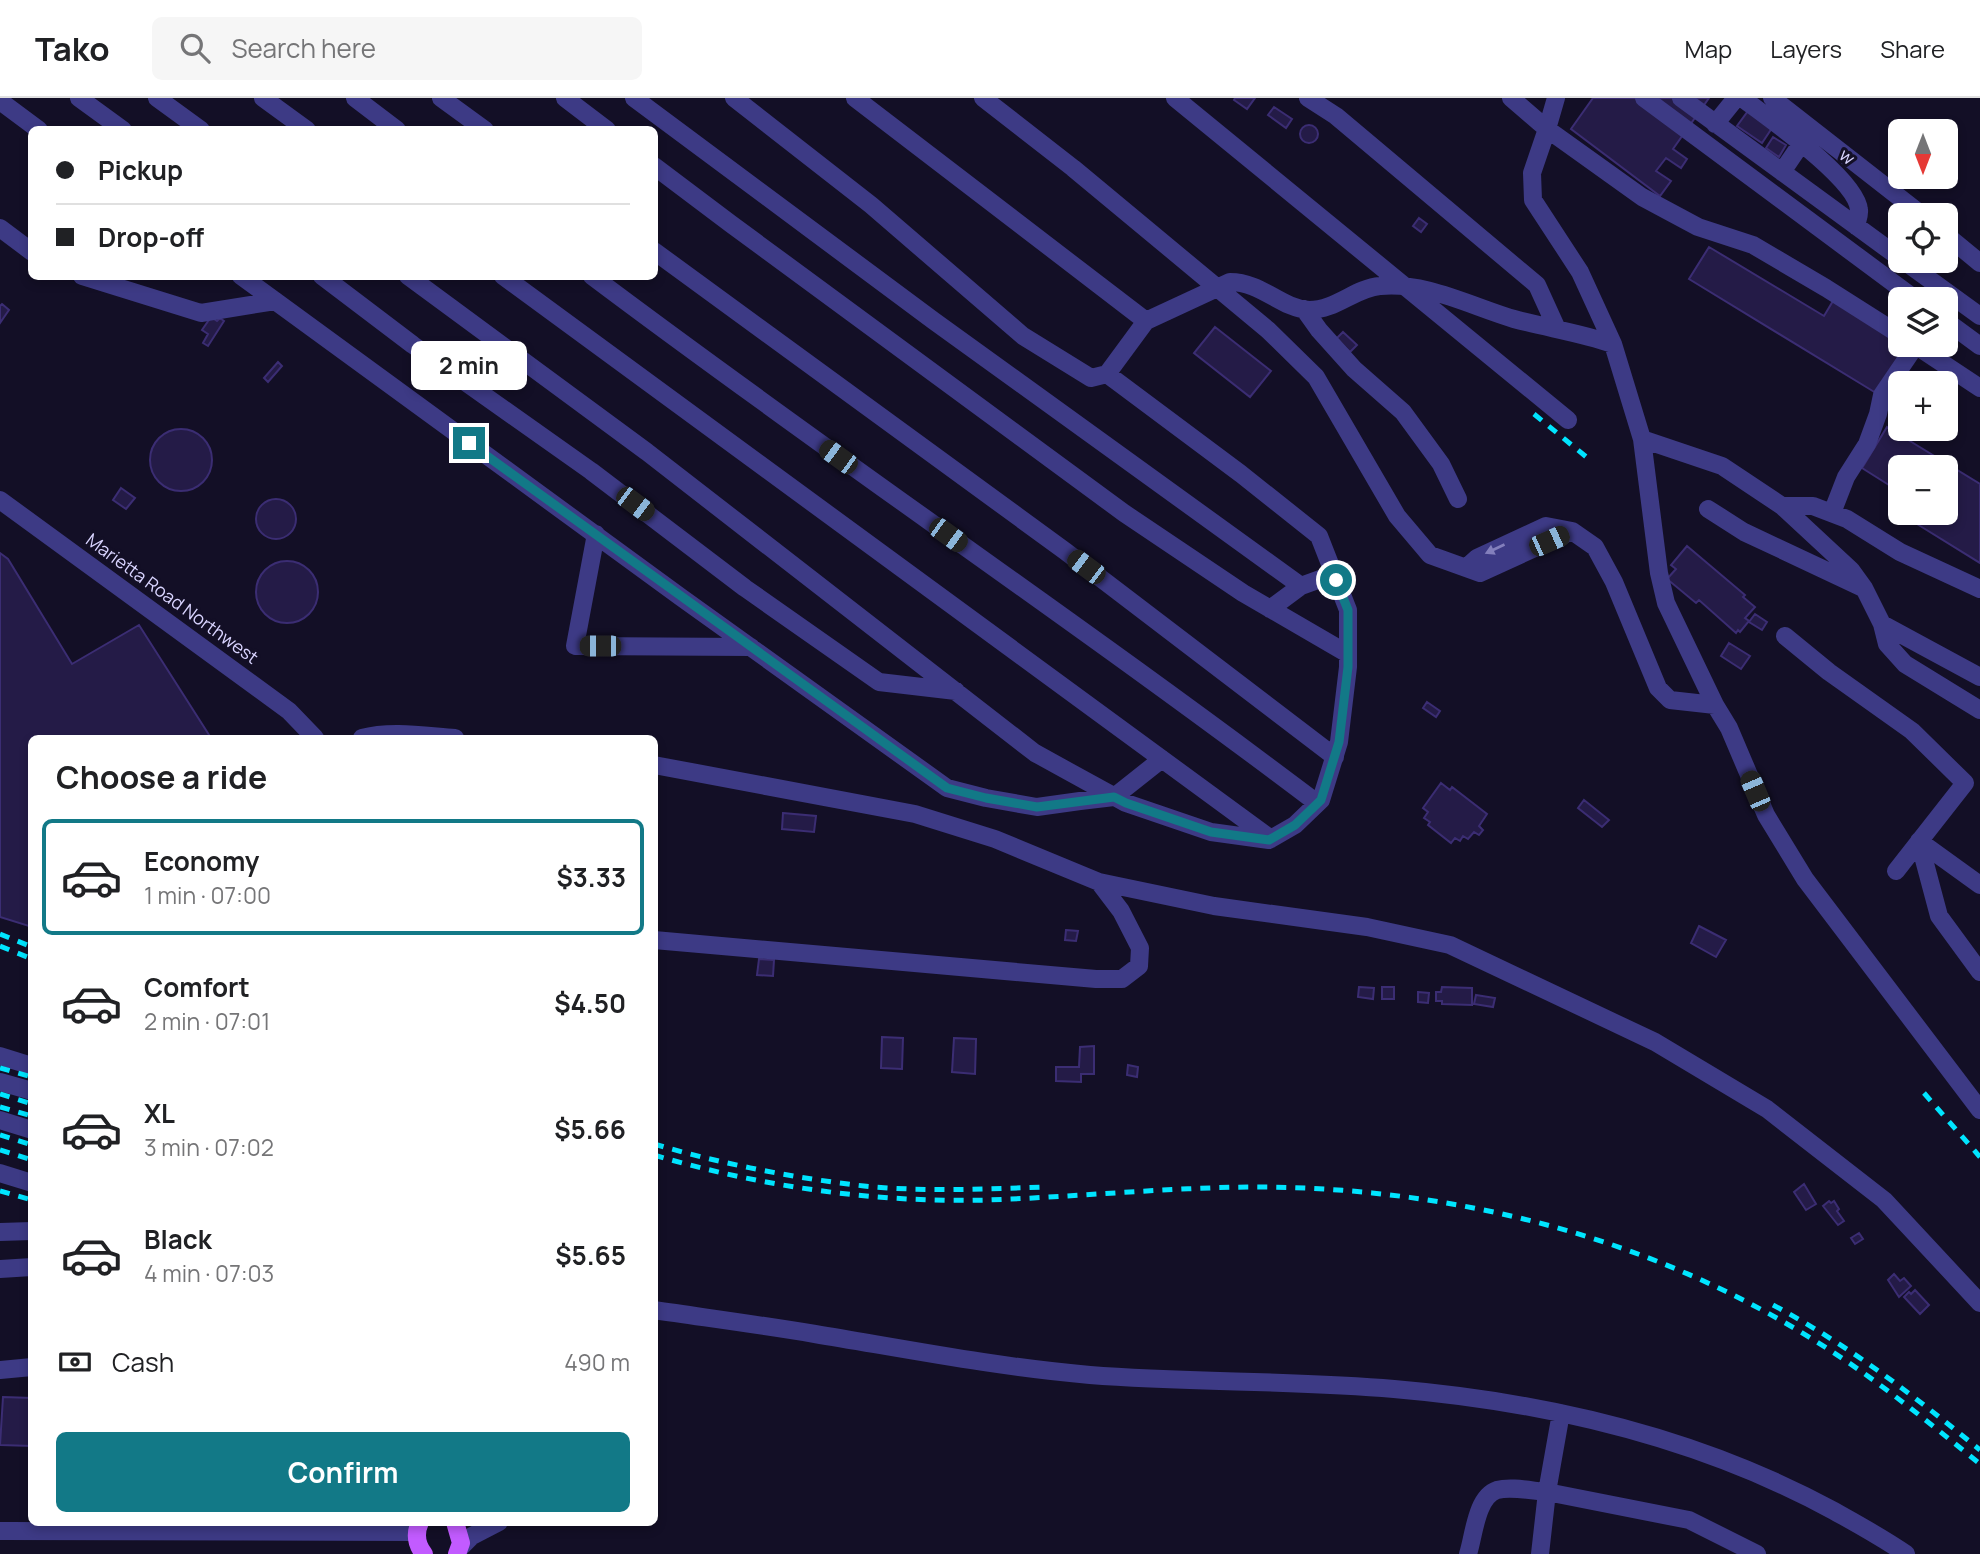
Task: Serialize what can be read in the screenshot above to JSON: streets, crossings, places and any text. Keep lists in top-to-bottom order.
{
  "streets": {
    "street": ["w", "Marietta Road Northwest"]
  },
  "north": "bottom",
  "page": {
    "header": "Tako",
    "search": "Search here",
    "nav": ["Map", "Layers", "Share"],
    "map_buttons": ["+", "−"],
    "banner": ["Pickup", "Drop-off"],
    "bubble": "2 min",
    "heading": "Choose a ride",
    "list": [
      {
        "name": "Economy",
        "note": "1 min · 07:00",
        "value": "$3.33"
      },
      {
        "name": "Comfort",
        "note": "2 min · 07:01",
        "value": "$4.50"
      },
      {
        "name": "XL",
        "note": "3 min · 07:02",
        "value": "$5.66"
      },
      {
        "name": "Black",
        "note": "4 min · 07:03",
        "value": "$5.65"
      }
    ],
    "pay": ["Cash", "490 m"],
    "buttons": "Confirm"
  }
}
